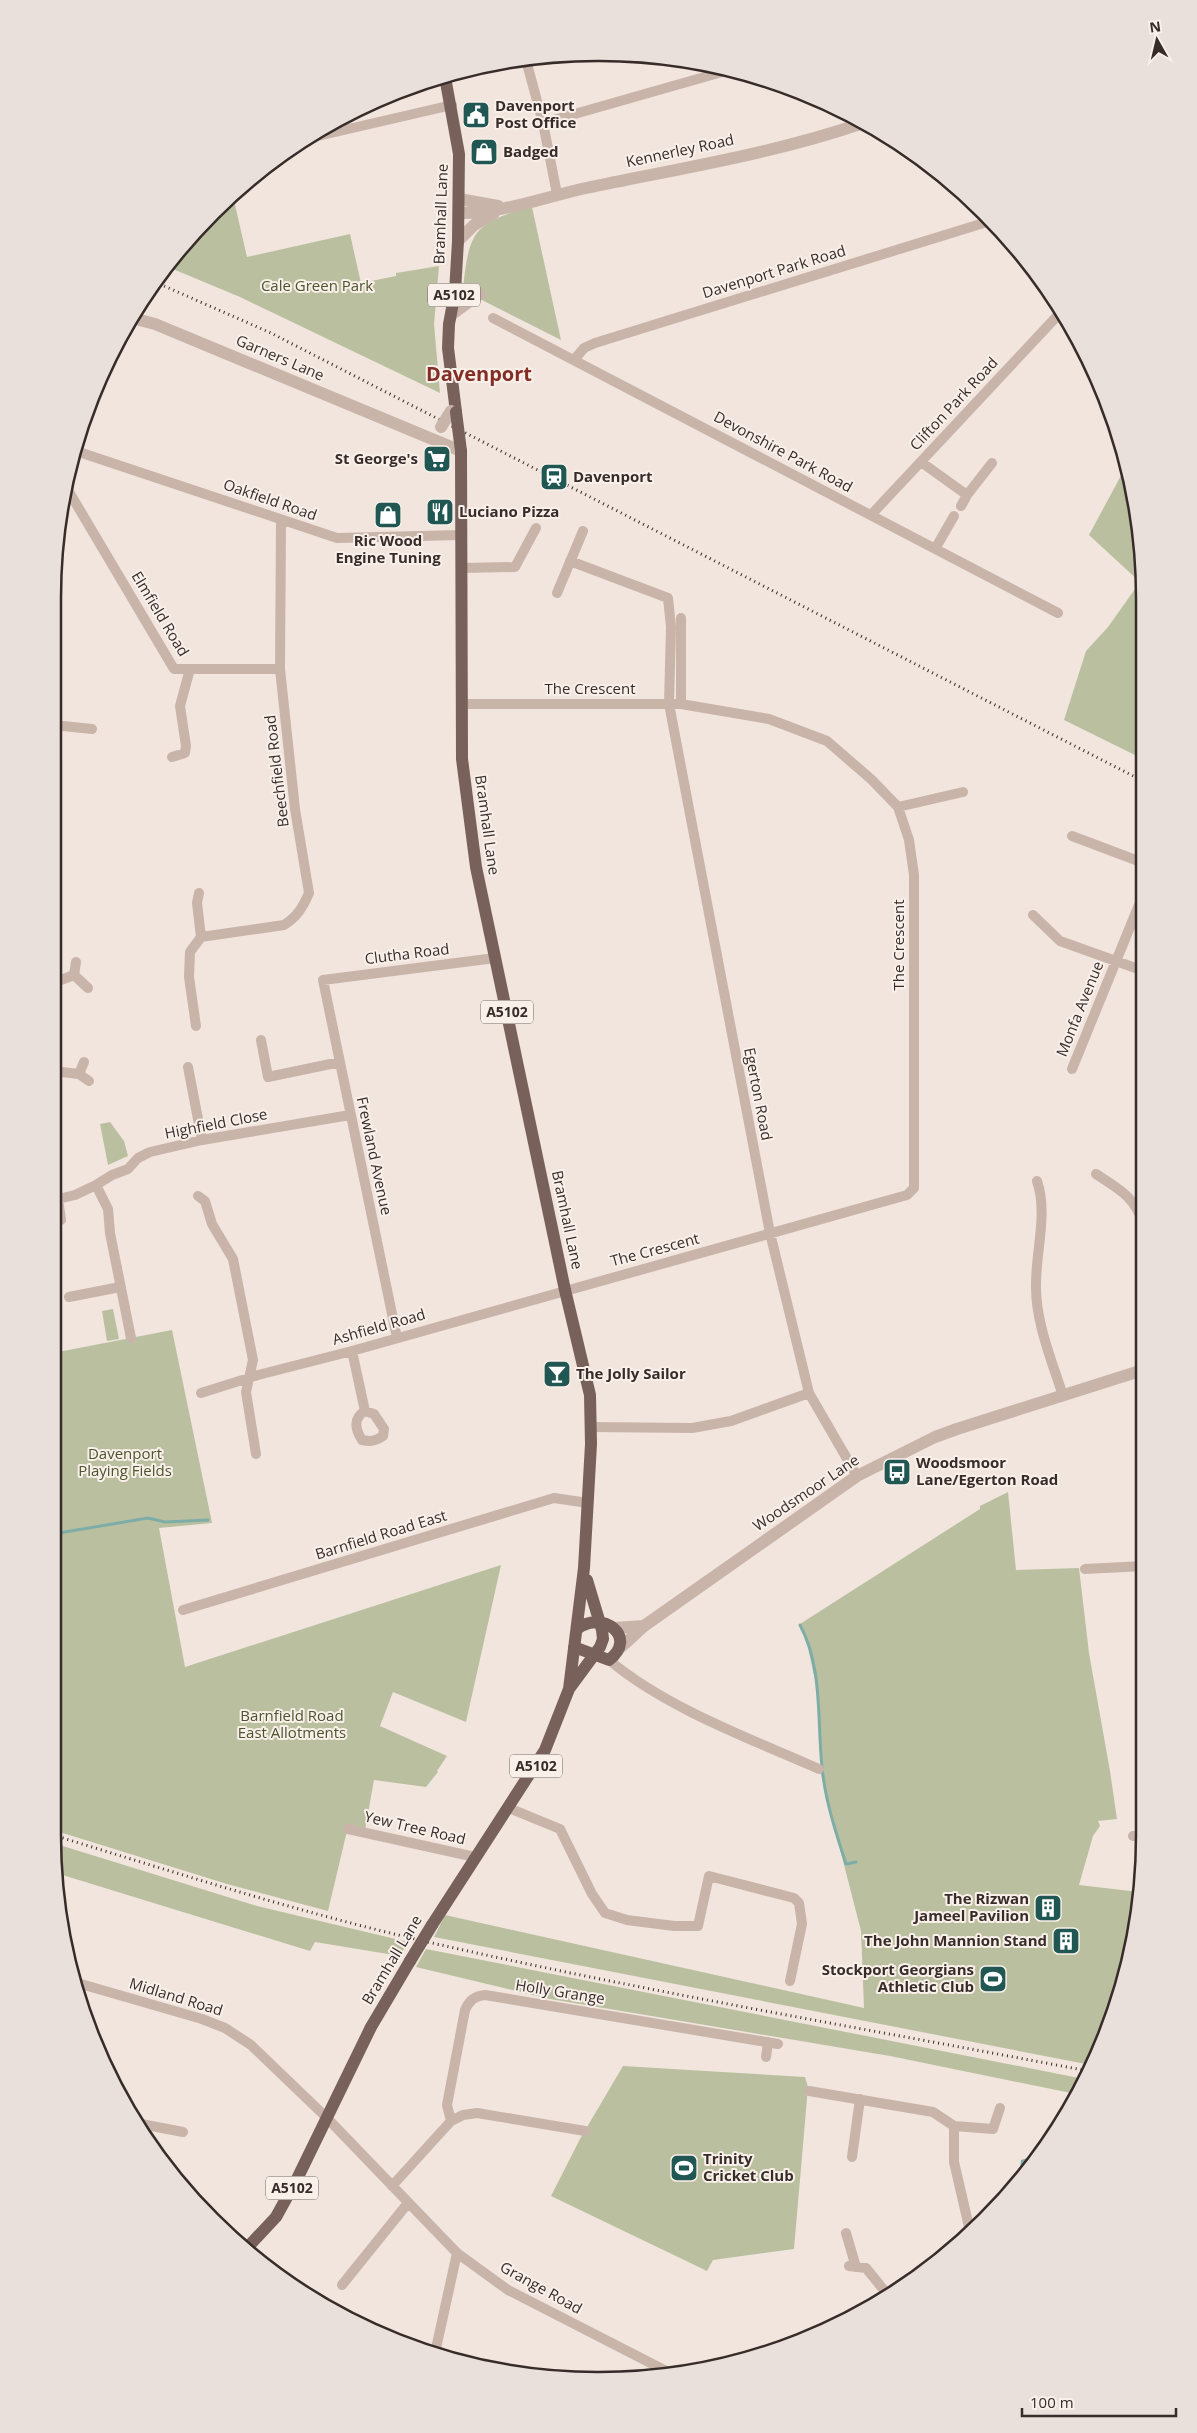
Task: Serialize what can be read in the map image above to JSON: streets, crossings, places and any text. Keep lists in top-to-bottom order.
{
  "streets": {
    "main road": ["Bramhall Lane", "A5102"],
    "street": [
      "Kennerley Road",
      "Davenport Park Road",
      "Garners Lane",
      "Clifton Park Road",
      "Devonshire Park Road",
      "Oakfield Road",
      "Elmfield Road",
      "The Crescent",
      "Beechfield Road",
      "Clutha Road",
      "Monfa Avenue",
      "Egerton Road",
      "Highfield Close",
      "Frewland Avenue",
      "Ashfield Road",
      "Woodsmoor Lane",
      "Barnfield Road East",
      "Yew Tree Road",
      "Holly Grange",
      "Midland Road",
      "Grange Road"
    ]
  },
  "crossings": [
    ["Kennerley Road", "Bramhall Lane"],
    ["Bramhall Lane", "Garners Lane"],
    ["Bramhall Lane", "Oakfield Road"],
    ["Bramhall Lane", "The Crescent"],
    ["Bramhall Lane", "Clutha Road"],
    ["Bramhall Lane", "Ashfield Road"],
    ["Bramhall Lane", "Barnfield Road East"],
    ["Bramhall Lane", "Yew Tree Road"],
    ["Bramhall Lane", "Midland Road"],
    ["Bramhall Lane", "Grange Road"],
    ["Davenport Park Road", "Devonshire Park Road"],
    ["Clifton Park Road", "Devonshire Park Road"],
    ["Oakfield Road", "Beechfield Road"],
    ["Elmfield Road", "Beechfield Road"],
    ["The Crescent", "Egerton Road"],
    ["The Crescent", "Ashfield Road"],
    ["Clutha Road", "Frewland Avenue"],
    ["Egerton Road", "Woodsmoor Lane"],
    ["Highfield Close", "Frewland Avenue"],
    ["Frewland Avenue", "Ashfield Road"],
    ["Midland Road", "Grange Road"]
  ],
  "districts": ["Davenport"],
  "parks": ["Cale Green Park", "Davenport Playing Fields", "Barnfield Road East Allotments"],
  "places": {
    "public building": ["Davenport Post Office"],
    "shop": ["Badged", "Ric Wood Engine Tuning"],
    "supermarket": ["St George's"],
    "station": ["Davenport"],
    "restaurant": ["Luciano Pizza"],
    "bar": ["The Jolly Sailor"],
    "bus stop": ["Woodsmoor Lane/Egerton Road"],
    "building": ["The Rizwan Jameel Pavilion", "The John Mannion Stand"],
    "sports": ["Stockport Georgians Athletic Club", "Trinity Cricket Club"]
  },
  "scale_bar": "100 m",
  "north": "top"
}
